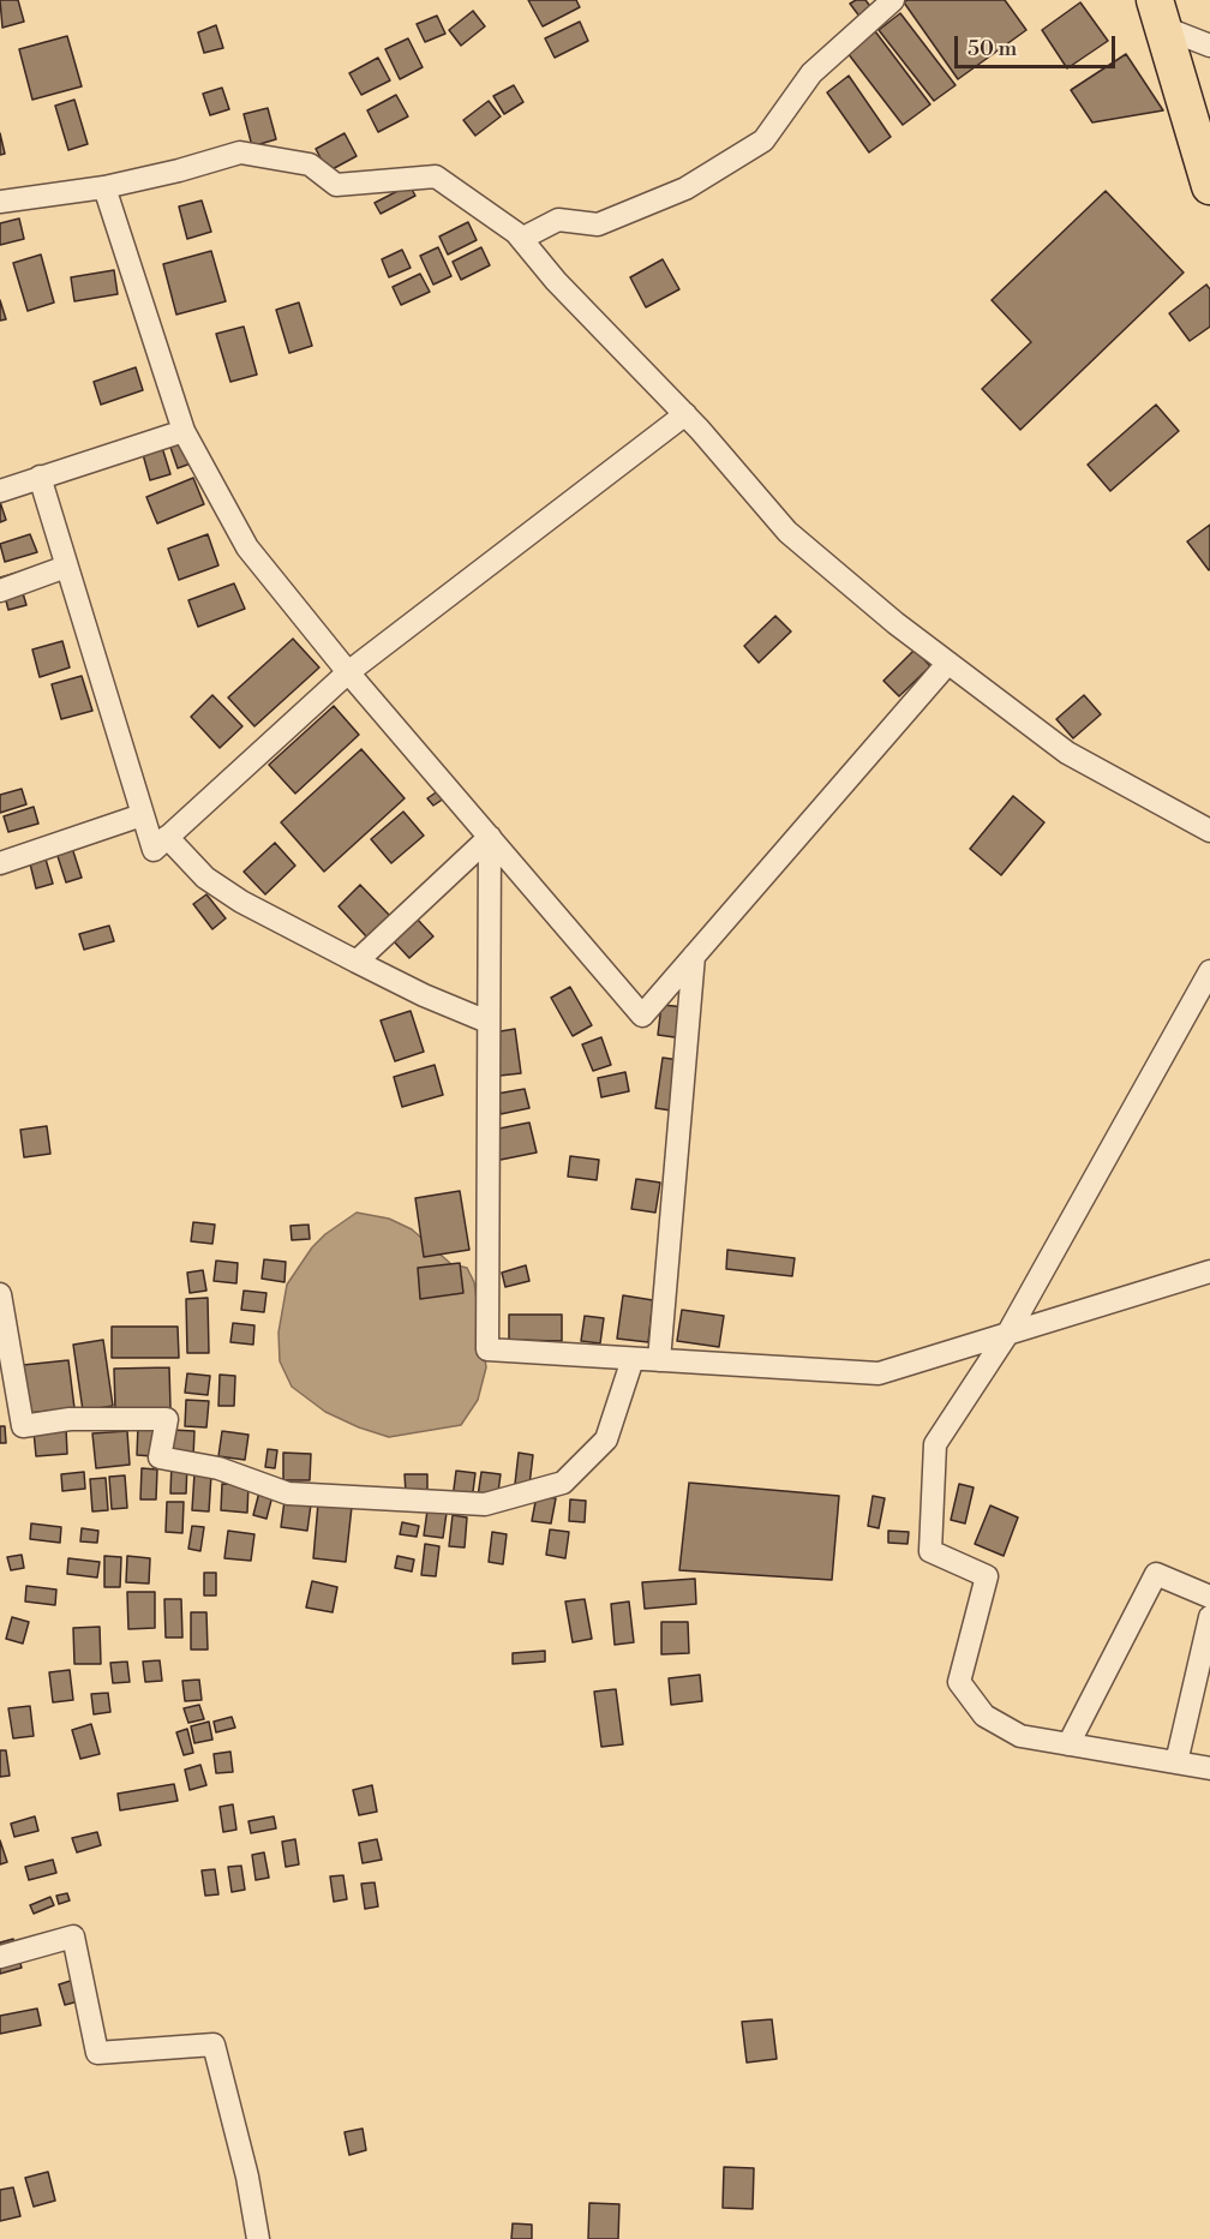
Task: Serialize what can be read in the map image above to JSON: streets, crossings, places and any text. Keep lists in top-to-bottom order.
{
  "scale_bar": "50 m"
}
